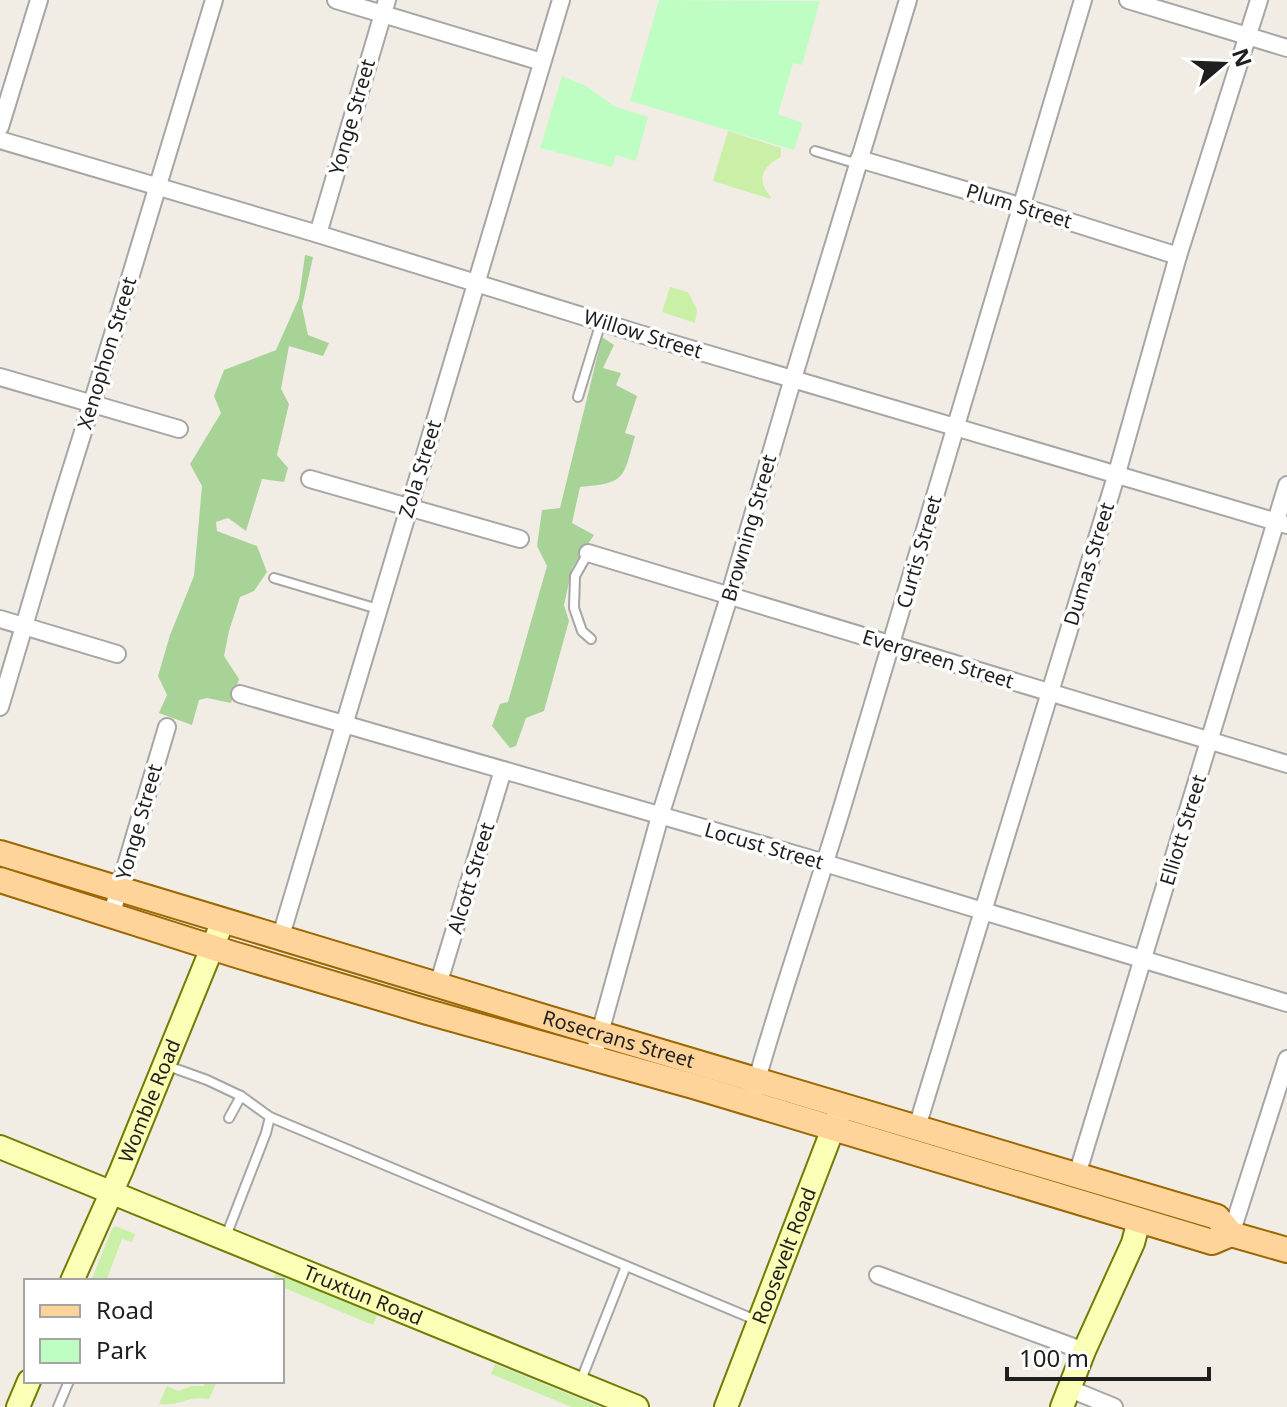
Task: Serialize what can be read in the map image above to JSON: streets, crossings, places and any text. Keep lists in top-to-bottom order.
{
  "streets": {
    "main road": ["Rosecrans Street"],
    "street": [
      "Yonge Street",
      "Plum Street",
      "Willow Street",
      "Xenophon Street",
      "Zola Street",
      "Browning Street",
      "Curtis Street",
      "Dumas Street",
      "Evergreen Street",
      "Elliott Street",
      "Locust Street",
      "Alcott Street",
      "Womble Road",
      "Roosevelt Road",
      "Truxtun Road"
    ]
  },
  "crossings": [
    ["Yonge Street", "Willow Street"],
    ["Yonge Street", "Rosecrans Street"],
    ["Plum Street", "Browning Street"],
    ["Plum Street", "Curtis Street"],
    ["Plum Street", "Dumas Street"],
    ["Willow Street", "Xenophon Street"],
    ["Willow Street", "Zola Street"],
    ["Willow Street", "Browning Street"],
    ["Willow Street", "Curtis Street"],
    ["Willow Street", "Dumas Street"],
    ["Willow Street", "Elliott Street"],
    ["Zola Street", "Locust Street"],
    ["Zola Street", "Rosecrans Street"],
    ["Browning Street", "Evergreen Street"],
    ["Browning Street", "Locust Street"],
    ["Browning Street", "Rosecrans Street"],
    ["Curtis Street", "Evergreen Street"],
    ["Curtis Street", "Locust Street"],
    ["Curtis Street", "Rosecrans Street"],
    ["Dumas Street", "Evergreen Street"],
    ["Dumas Street", "Locust Street"],
    ["Dumas Street", "Rosecrans Street"],
    ["Evergreen Street", "Elliott Street"],
    ["Elliott Street", "Locust Street"],
    ["Elliott Street", "Rosecrans Street"],
    ["Locust Street", "Alcott Street"],
    ["Alcott Street", "Rosecrans Street"],
    ["Rosecrans Street", "Womble Road"],
    ["Rosecrans Street", "Roosevelt Road"],
    ["Womble Road", "Truxtun Road"]
  ],
  "legend": ["Road", "Park"],
  "scale_bar": "100 m",
  "north": "right"
}
